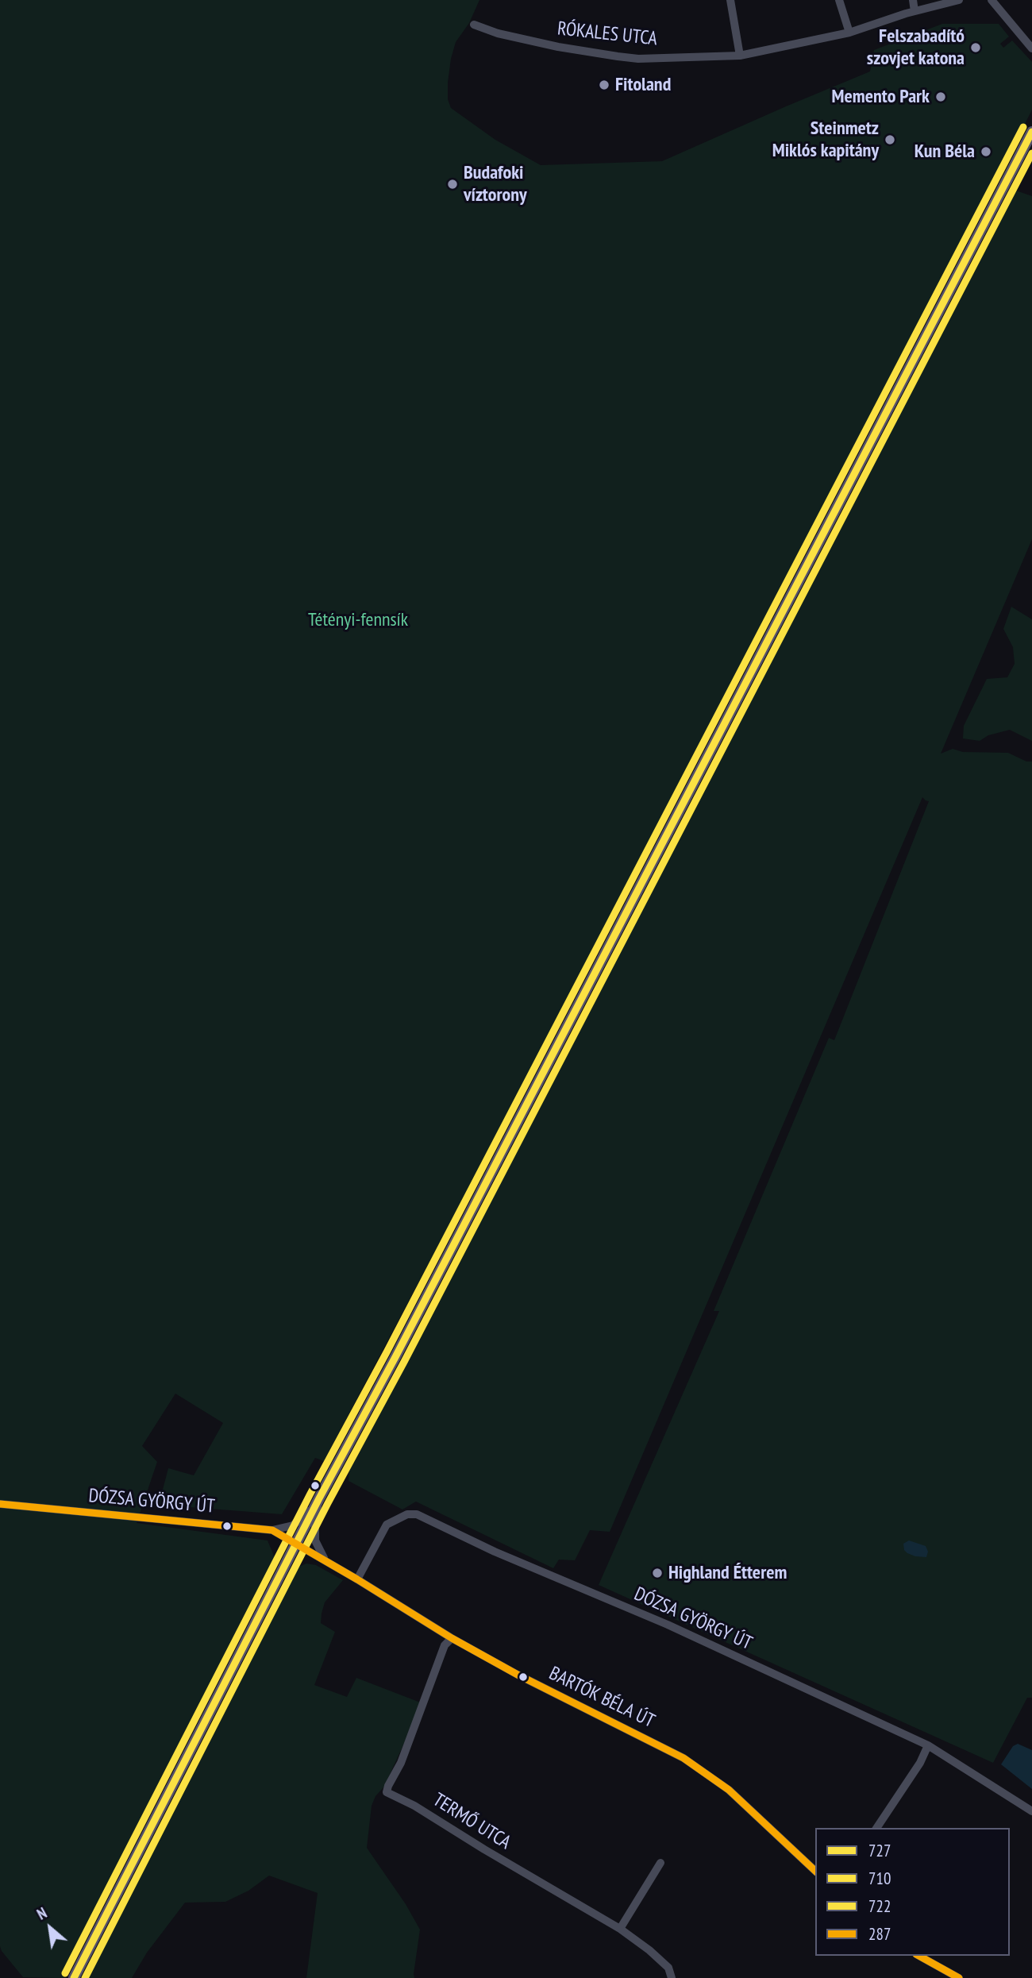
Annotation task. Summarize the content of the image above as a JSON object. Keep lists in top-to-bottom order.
{
  "streets": {
    "street": [
      "RÓKALES UTCA",
      "DÓZSA GYÖRGY ÚT",
      "BARTÓK BÉLA ÚT",
      "TERMŐ UTCA"
    ]
  },
  "crossings": [
    ["DÓZSA GYÖRGY ÚT", "BARTÓK BÉLA ÚT"],
    ["BARTÓK BÉLA ÚT", "TERMŐ UTCA"]
  ],
  "parks": ["Tétényi-fennsík"],
  "places": [
    "Felszabadító szovjet katona",
    "Fitoland",
    "Memento Park",
    "Steinmetz Miklós kapitány",
    "Kun Béla",
    "Budafoki víztorony",
    "Highland Étterem"
  ],
  "lines": [
    "transit line 722",
    "transit line 727",
    "transit line 710",
    "transit line 287"
  ],
  "legend": [
    "727",
    "710",
    "722",
    "287"
  ],
  "north": "top left"
}
